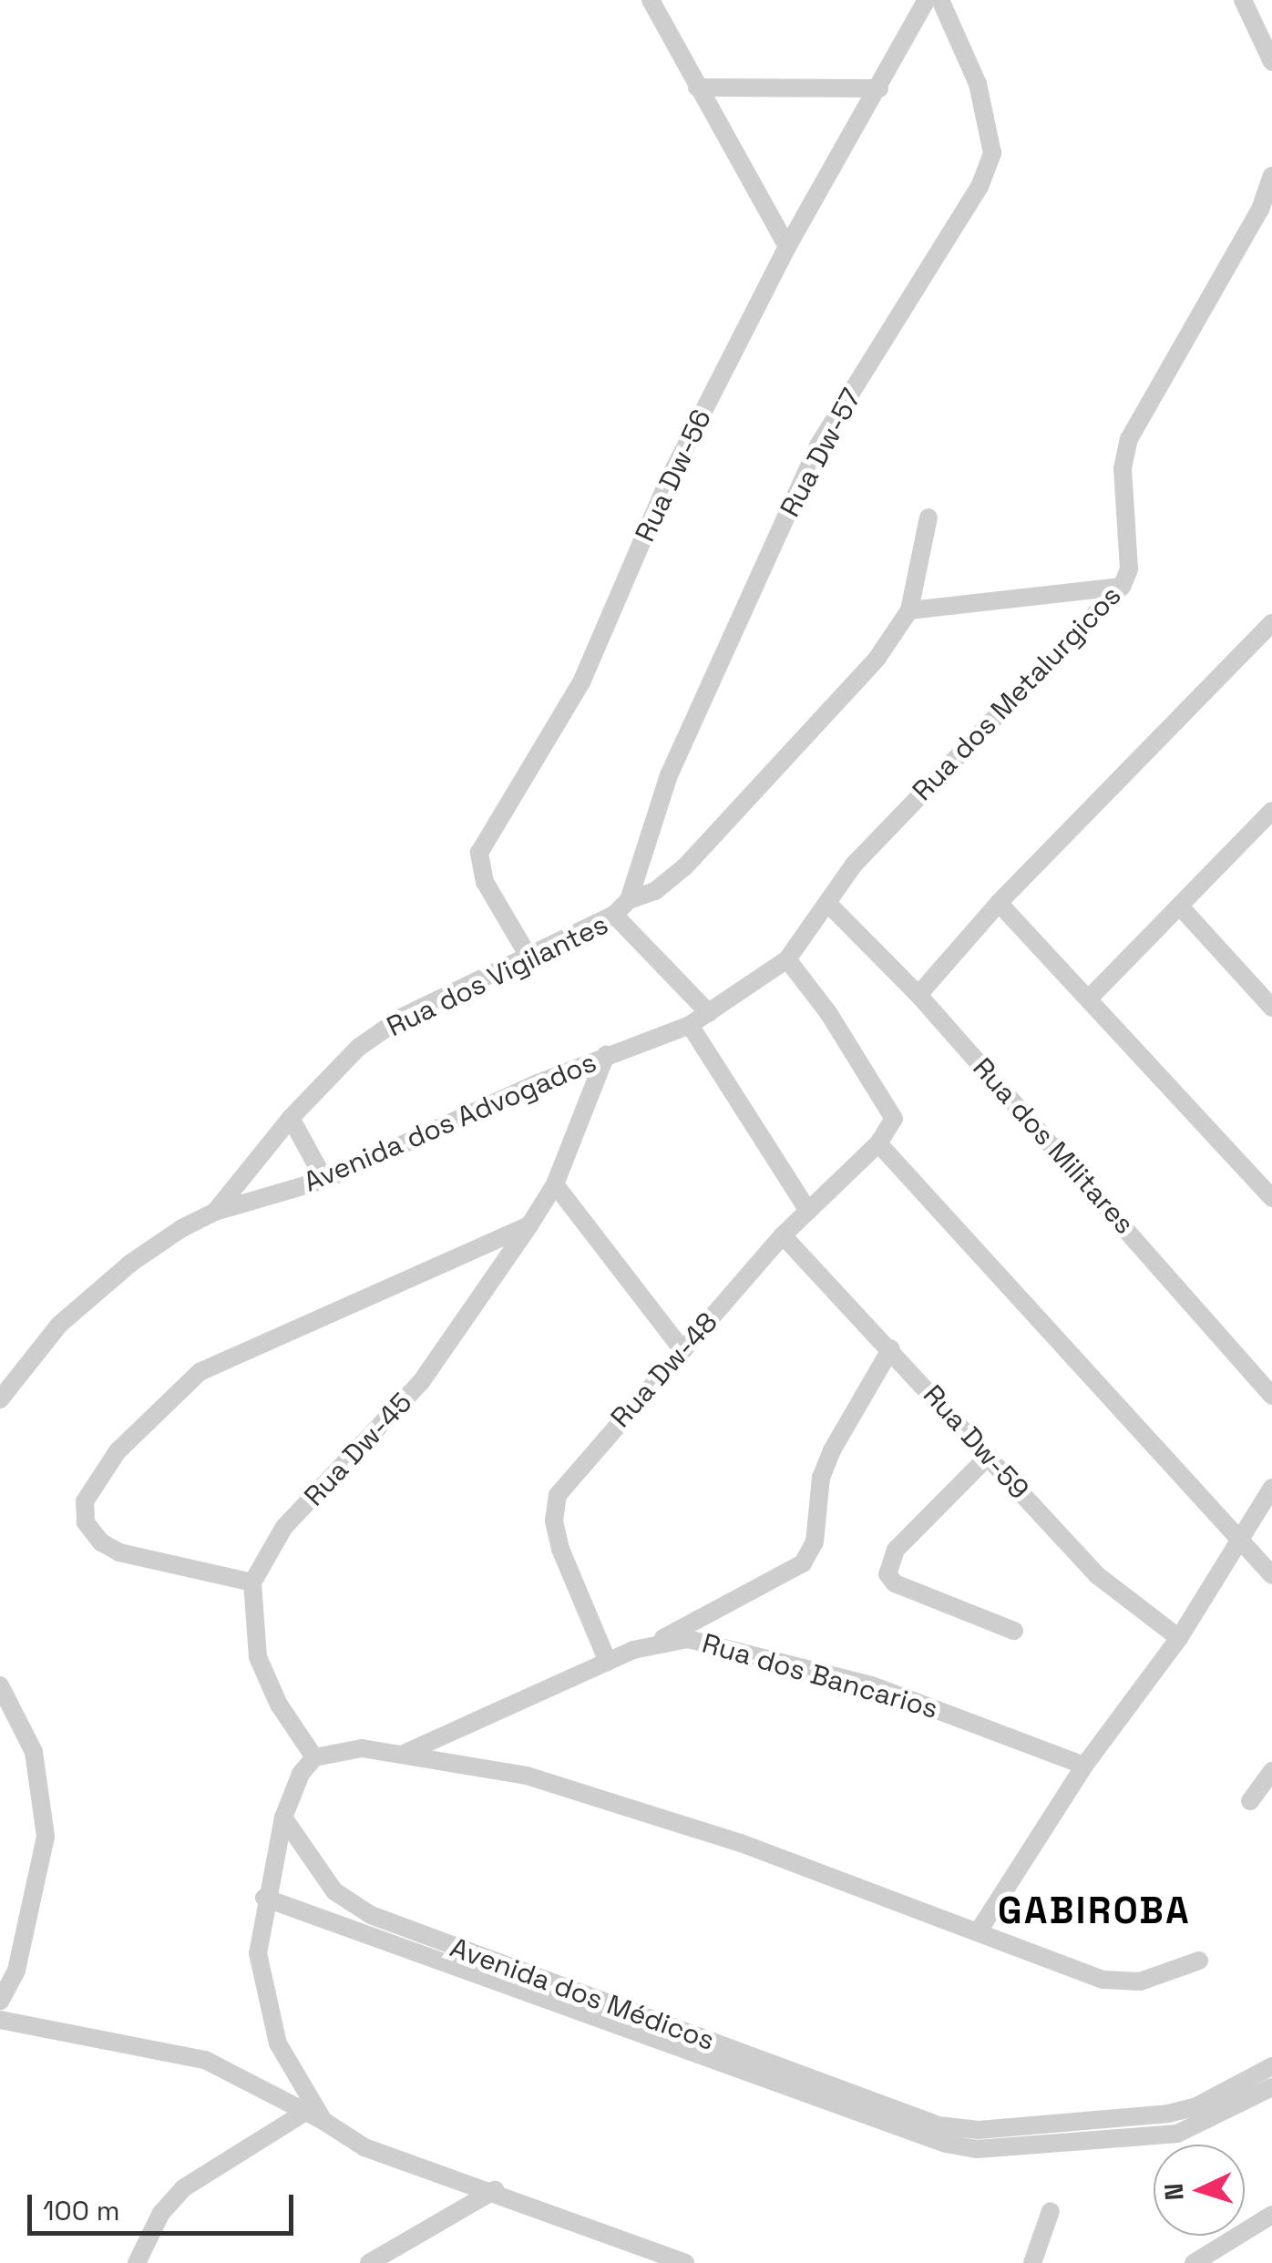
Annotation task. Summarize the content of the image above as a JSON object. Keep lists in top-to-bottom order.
{
  "streets": {
    "street": [
      "Rua Dw-57",
      "Rua Dw-56",
      "Rua dos Metalurgicos",
      "Rua dos Vigilantes",
      "Avenida dos Advogados",
      "Rua dos Militares",
      "Rua Dw-48",
      "Rua Dw-59",
      "Rua Dw-45",
      "Rua dos Bancarios",
      "Avenida dos Médicos"
    ]
  },
  "crossings": [
    ["Rua Dw-57", "Rua dos Vigilantes"],
    ["Rua Dw-56", "Rua dos Vigilantes"],
    ["Rua dos Metalurgicos", "Avenida dos Advogados"],
    ["Rua dos Metalurgicos", "Rua dos Militares"],
    ["Rua dos Metalurgicos", "Rua Dw-48"],
    ["Rua dos Vigilantes", "Avenida dos Advogados"],
    ["Avenida dos Advogados", "Rua Dw-48"],
    ["Avenida dos Advogados", "Rua Dw-45"],
    ["Rua Dw-48", "Rua Dw-59"],
    ["Rua Dw-48", "Rua dos Bancarios"]
  ],
  "districts": ["GABIROBA"],
  "scale_bar": "100 m",
  "north": "left"
}
